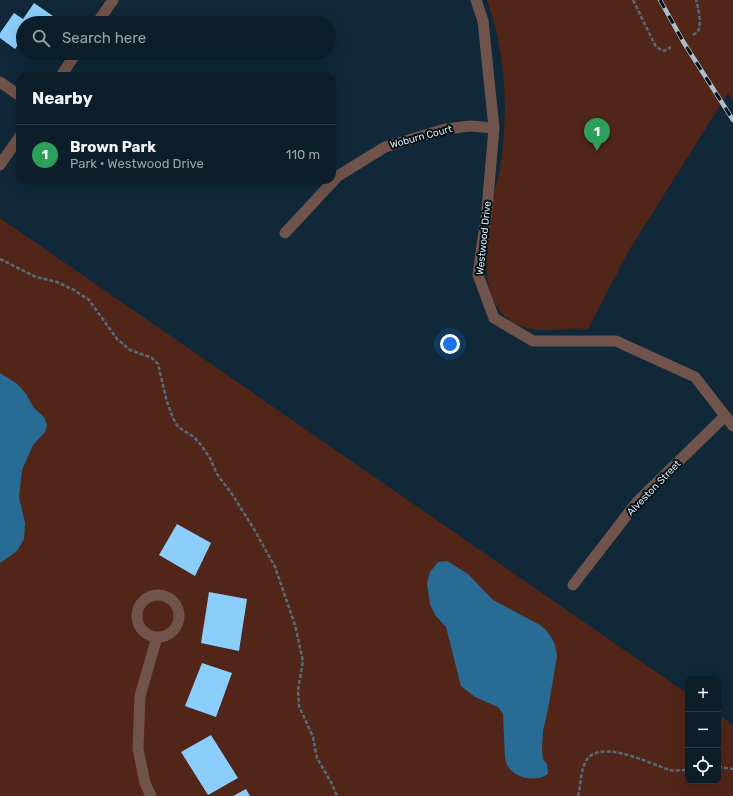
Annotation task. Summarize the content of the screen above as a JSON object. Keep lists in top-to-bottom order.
{
  "streets": {
    "street": ["Woburn Court", "Westwood Drive", "Alveston Street"]
  },
  "crossings": [
    ["Woburn Court", "Westwood Drive"],
    ["Westwood Drive", "Alveston Street"]
  ],
  "page": {
    "search": "Search here",
    "heading": "Nearby",
    "pins": "1",
    "list": [
      {
        "mark": "1",
        "name": "Brown Park",
        "note": "Park · Westwood Drive",
        "value": "110 m"
      }
    ],
    "map_buttons": ["+", "−"]
  }
}
